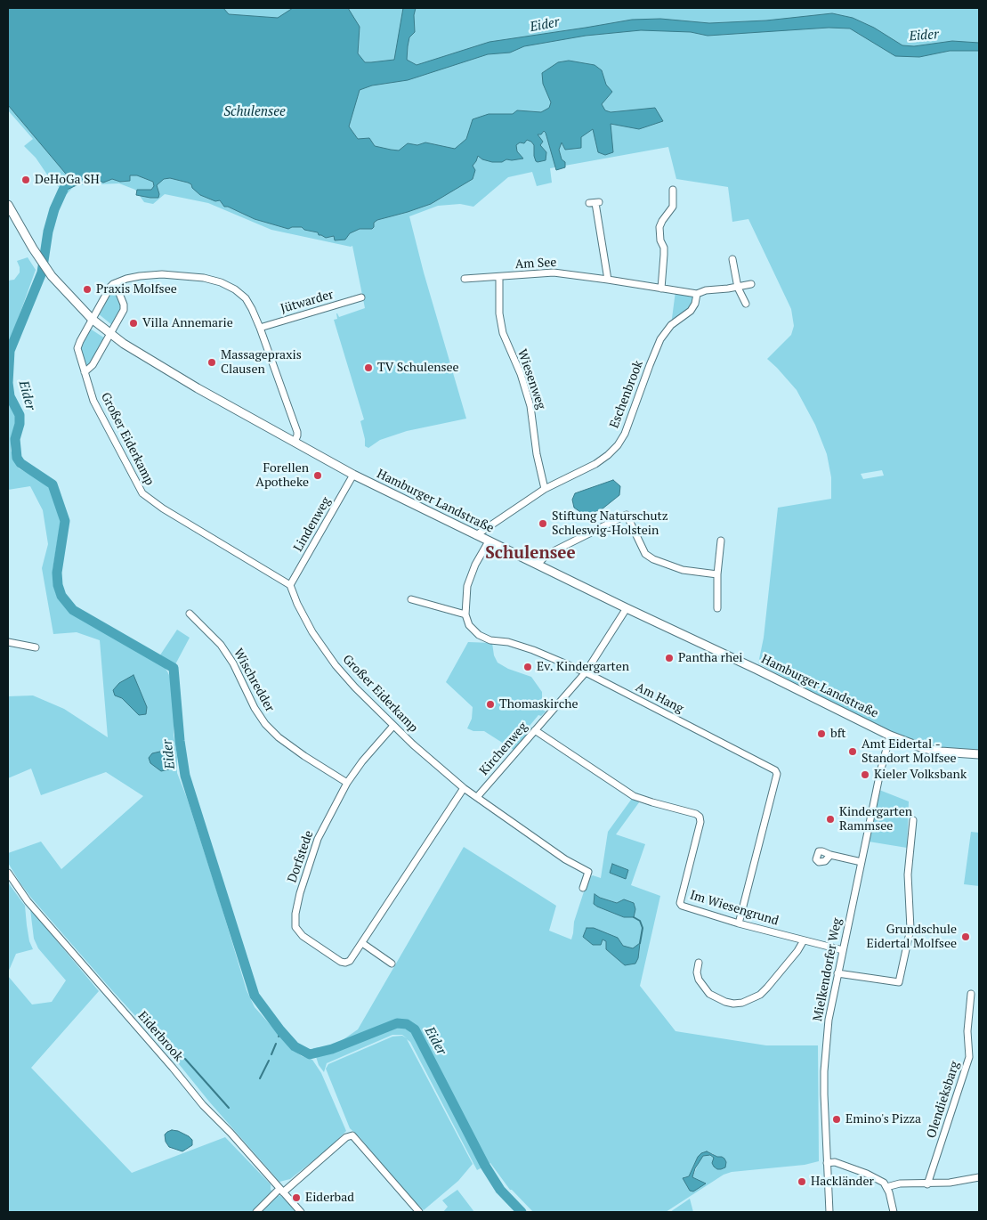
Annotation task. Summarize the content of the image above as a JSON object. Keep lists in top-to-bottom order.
{
  "streets": {
    "main road": ["Hamburger Landstraße"],
    "street": [
      "Am See",
      "Jütwarder",
      "Wiesenweg",
      "Eschenbrook",
      "Großer Eiderkamp",
      "Lindenweg",
      "Wischredder",
      "Am Hang",
      "Kirchenweg",
      "Dorfstede",
      "Im Wiesengrund",
      "Mielkendorfer Weg",
      "Eiderbrook",
      "Olendieksbarg"
    ]
  },
  "crossings": [
    ["Am See", "Wiesenweg"],
    ["Am See", "Eschenbrook"],
    ["Wiesenweg", "Eschenbrook"],
    ["Eschenbrook", "Hamburger Landstraße"],
    ["Großer Eiderkamp", "Hamburger Landstraße"],
    ["Großer Eiderkamp", "Lindenweg"],
    ["Großer Eiderkamp", "Kirchenweg"],
    ["Großer Eiderkamp", "Dorfstede"],
    ["Hamburger Landstraße", "Lindenweg"],
    ["Hamburger Landstraße", "Kirchenweg"],
    ["Hamburger Landstraße", "Mielkendorfer Weg"],
    ["Wischredder", "Dorfstede"],
    ["Am Hang", "Kirchenweg"],
    ["Am Hang", "Im Wiesengrund"],
    ["Kirchenweg", "Im Wiesengrund"],
    ["Im Wiesengrund", "Mielkendorfer Weg"]
  ],
  "districts": ["Schulensee"],
  "water": ["Eider", "Schulensee"],
  "places": [
    "DeHoGa SH",
    "Praxis Molfsee",
    "Villa Annemarie",
    "Massagepraxis Clausen",
    "TV Schulensee",
    "Forellen Apotheke",
    "Stiftung Naturschutz Schleswig-Holstein",
    "Pantha rhei",
    "Ev. Kindergarten",
    "Thomaskirche",
    "bft",
    "Amt Eidertal - Standort Molfsee",
    "Kieler Volksbank",
    "Kindergarten Rammsee",
    "Grundschule Eidertal Molfsee",
    "Emino's Pizza",
    "Hackländer",
    "Eiderbad"
  ]
}
